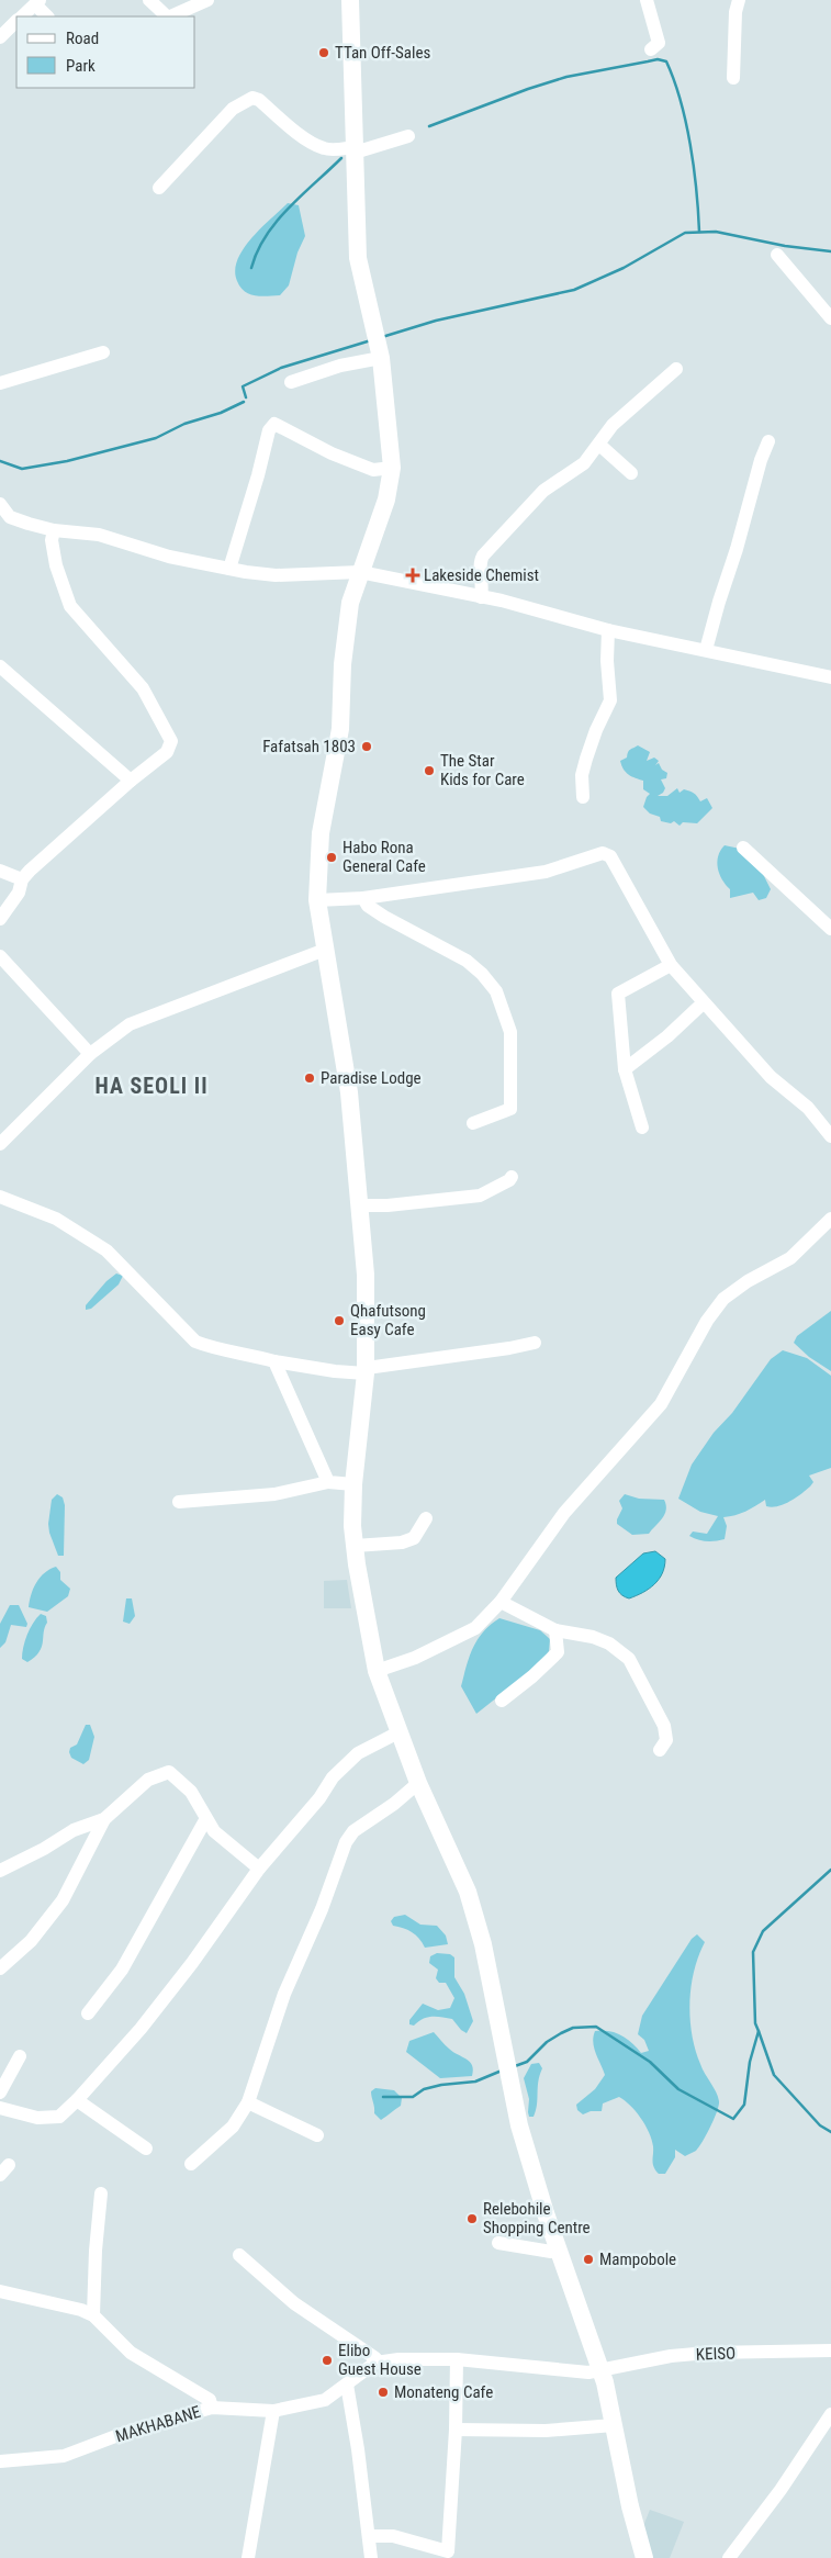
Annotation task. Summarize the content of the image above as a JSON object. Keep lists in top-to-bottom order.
{
  "streets": {
    "street": ["KEISO", "MAKHABANE"]
  },
  "districts": ["HA SEOLI II"],
  "places": {
    "other": [
      "TTan Off-Sales",
      "Fafatsah 1803",
      "The Star Kids for Care",
      "Habo Rona General Cafe",
      "Paradise Lodge",
      "Qhafutsong Easy Cafe",
      "Relebohile Shopping Centre",
      "Mampobole",
      "Elibo Guest House",
      "Monateng Cafe"
    ],
    "health": ["Lakeside Chemist"]
  },
  "legend": ["Road", "Park"]
}
